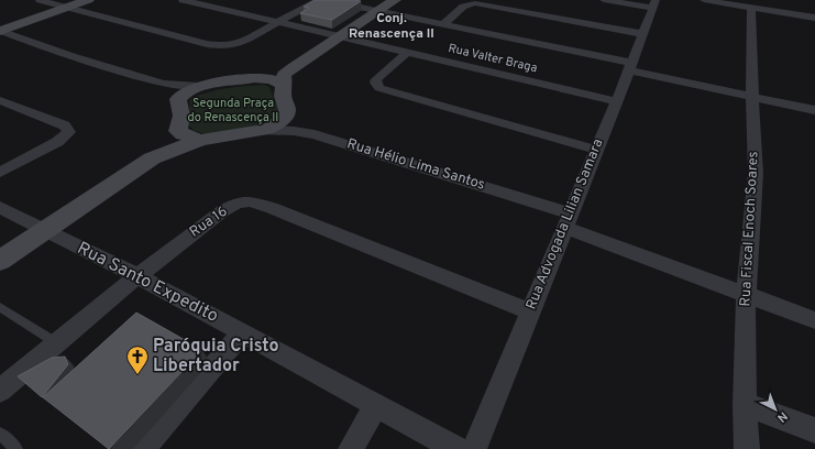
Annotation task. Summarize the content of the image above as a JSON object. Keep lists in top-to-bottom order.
{
  "streets": {
    "street": [
      "Rua Valter Braga",
      "Rua Hélio Lima Santos",
      "Rua 16",
      "Rua Advogada Lilian Samara",
      "Rua Fiscal Enoch Soares",
      "Rua Santo Expedito"
    ]
  },
  "crossings": [
    ["Rua Valter Braga", "Rua Advogada Lilian Samara"],
    ["Rua Hélio Lima Santos", "Rua Advogada Lilian Samara"],
    ["Rua Hélio Lima Santos", "Rua Fiscal Enoch Soares"],
    ["Rua 16", "Rua Advogada Lilian Samara"],
    ["Rua 16", "Rua Santo Expedito"]
  ],
  "districts": ["Conj. Renascença II"],
  "parks": ["Segunda Praça do Renascença II"],
  "places": {
    "church": ["Paróquia Cristo Libertador"]
  },
  "north": "bottom right"
}
